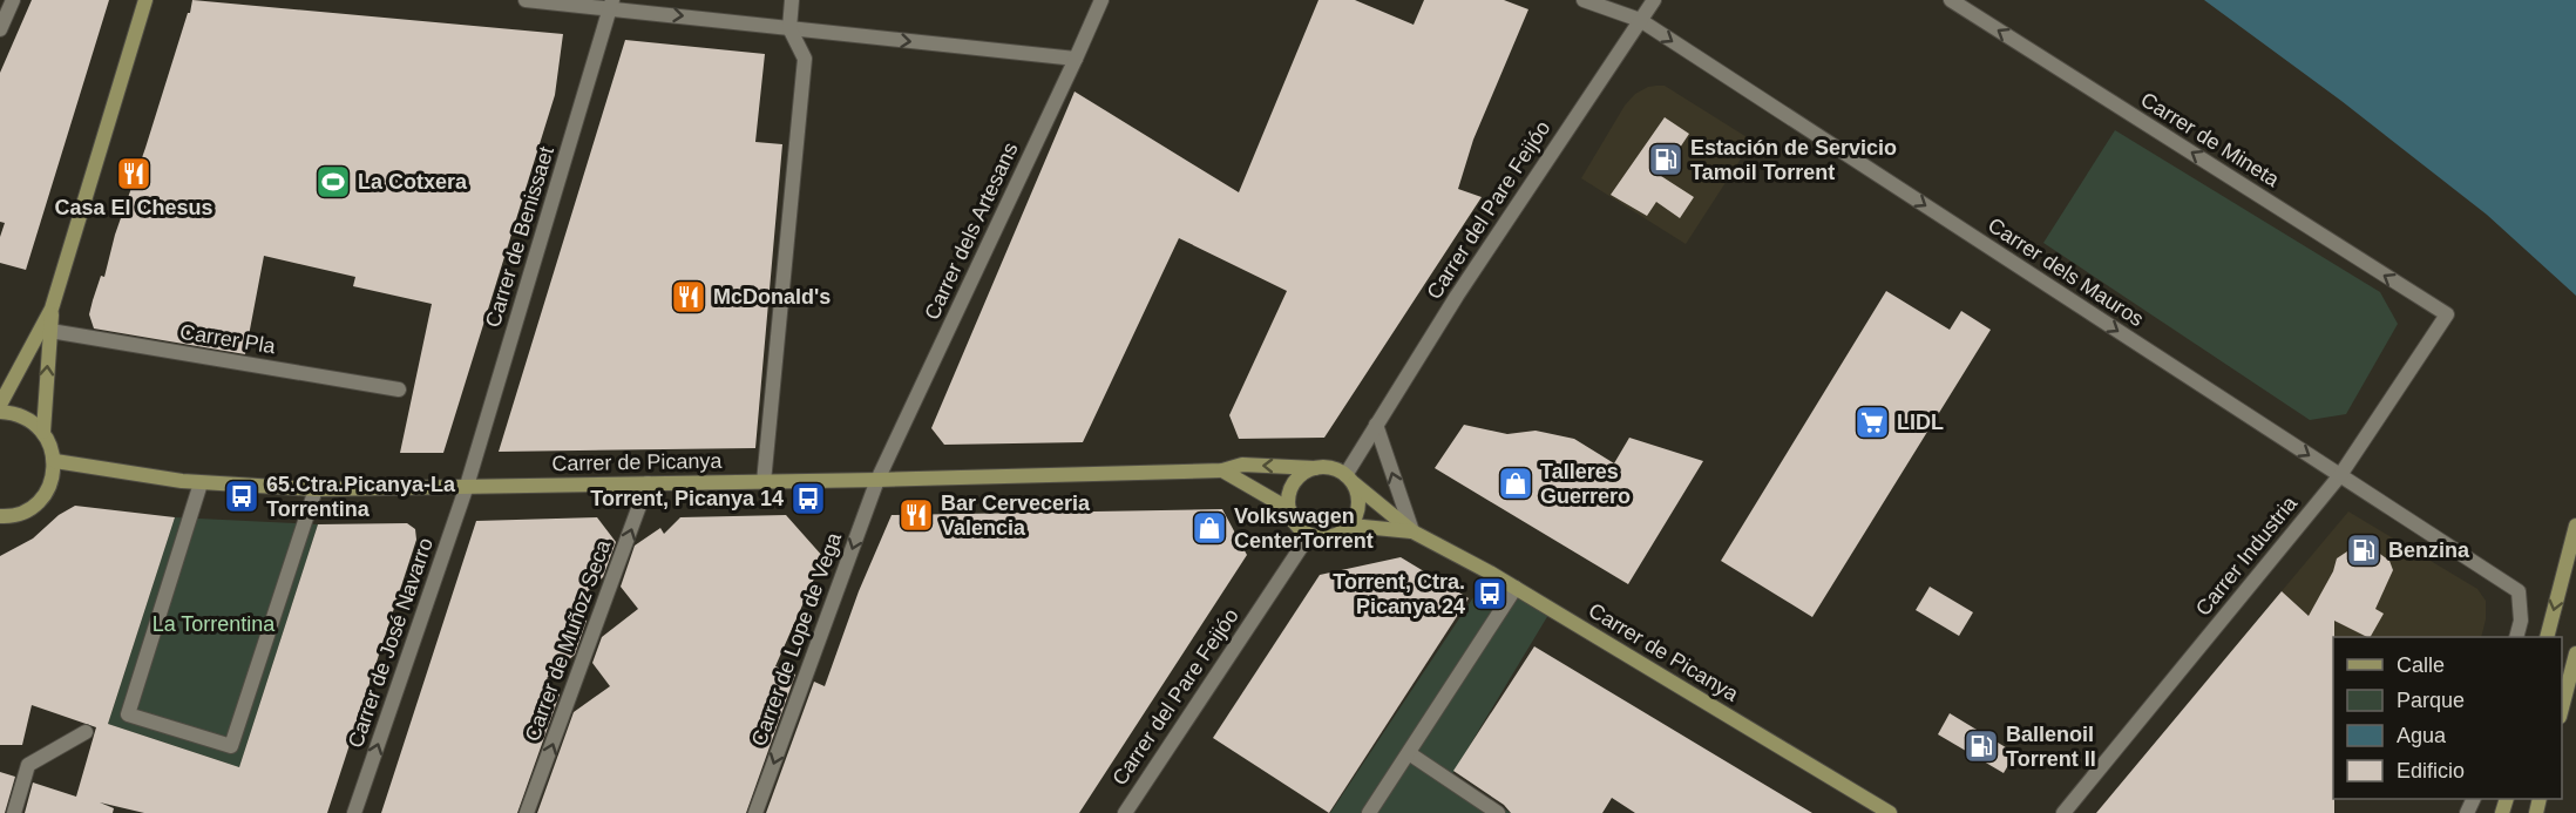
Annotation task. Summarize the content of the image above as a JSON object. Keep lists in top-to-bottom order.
{
  "streets": {
    "street": [
      "Carrer de Mineta",
      "Carrer del Pare Feijóo",
      "Carrer dels Artesans",
      "Carrer de Benissaet",
      "Carrer dels Mauros",
      "Carrer Pla",
      "Carrer de Picanya",
      "Carrer Industria",
      "Carrer de Lope de Vega",
      "Carrer de Muñoz Seca",
      "Carrer de José Navarro"
    ]
  },
  "crossings": [
    ["Carrer de Mineta", "Carrer Industria"],
    ["Carrer del Pare Feijóo", "Carrer dels Mauros"],
    ["Carrer del Pare Feijóo", "Carrer de Picanya"],
    ["Carrer dels Artesans", "Carrer de Picanya"],
    ["Carrer dels Artesans", "Carrer de Lope de Vega"],
    ["Carrer de Benissaet", "Carrer de Picanya"],
    ["Carrer de Benissaet", "Carrer de José Navarro"],
    ["Carrer dels Mauros", "Carrer Industria"],
    ["Carrer de Picanya", "Carrer de Lope de Vega"],
    ["Carrer de Picanya", "Carrer de Muñoz Seca"],
    ["Carrer de Picanya", "Carrer de José Navarro"]
  ],
  "one_way": [
    "Carrer de Mineta",
    "Carrer dels Mauros",
    "Carrer de Lope de Vega",
    "Carrer de Muñoz Seca",
    "Carrer de José Navarro"
  ],
  "parks": ["La Torrentina"],
  "places": {
    "fuel station": ["Estación de Servicio Tamoil Torrent", "Benzina", "Ballenoil Torrent II"],
    "restaurant": ["Casa El Chesus", "McDonald's", "Bar Cerveceria Valencia"],
    "sports": ["La Cotxera"],
    "supermarket": ["LIDL"],
    "shop": ["Talleres Guerrero", "Volkswagen CenterTorrent"],
    "bus stop": ["65.Ctra.Picanya-La Torrentina", "Torrent, Picanya 14", "Torrent, Ctra. Picanya 24"]
  },
  "legend": [
    "Calle",
    "Parque",
    "Agua",
    "Edificio"
  ]
}
